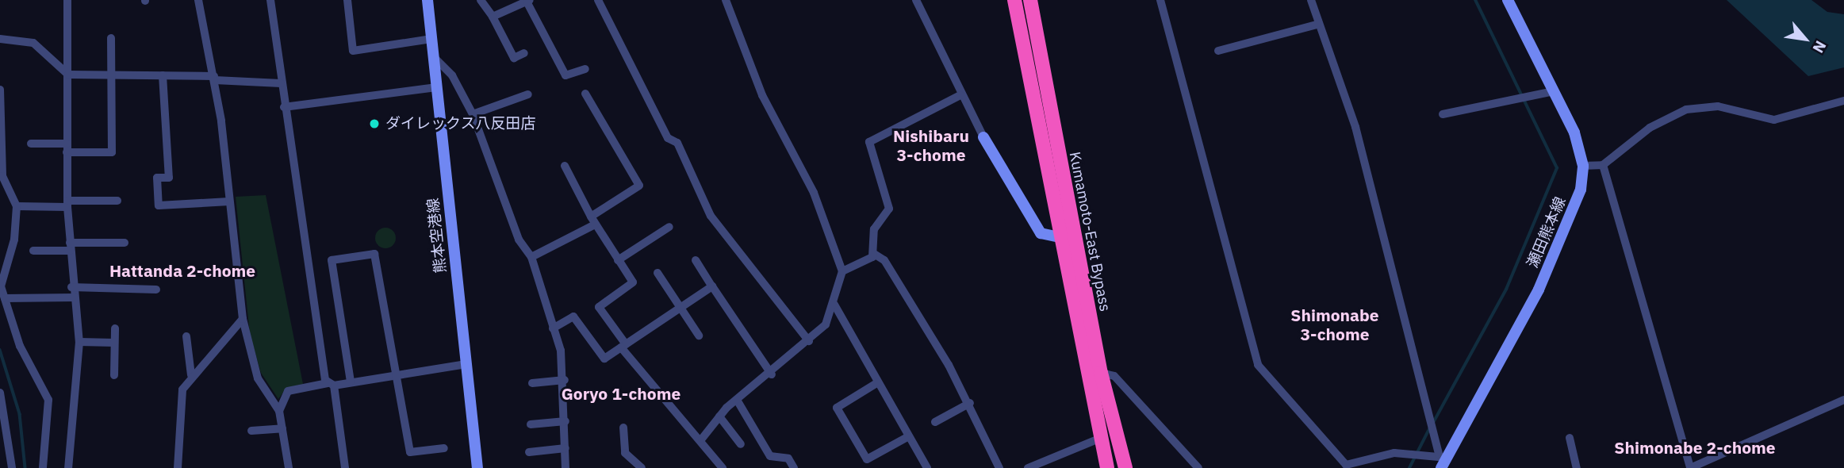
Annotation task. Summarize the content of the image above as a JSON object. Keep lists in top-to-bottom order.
{
  "streets": {
    "highway": ["Kumamoto-East Bypass"],
    "main road": ["瀬田熊本線", "熊本空港線"]
  },
  "districts": [
    "Nishibaru 3-chome",
    "Hattanda 2-chome",
    "Shimonabe 3-chome",
    "Goryo 1-chome",
    "Shimonabe 2-chome"
  ],
  "places": ["ダイレックス八反田店"],
  "north": "bottom right"
}
